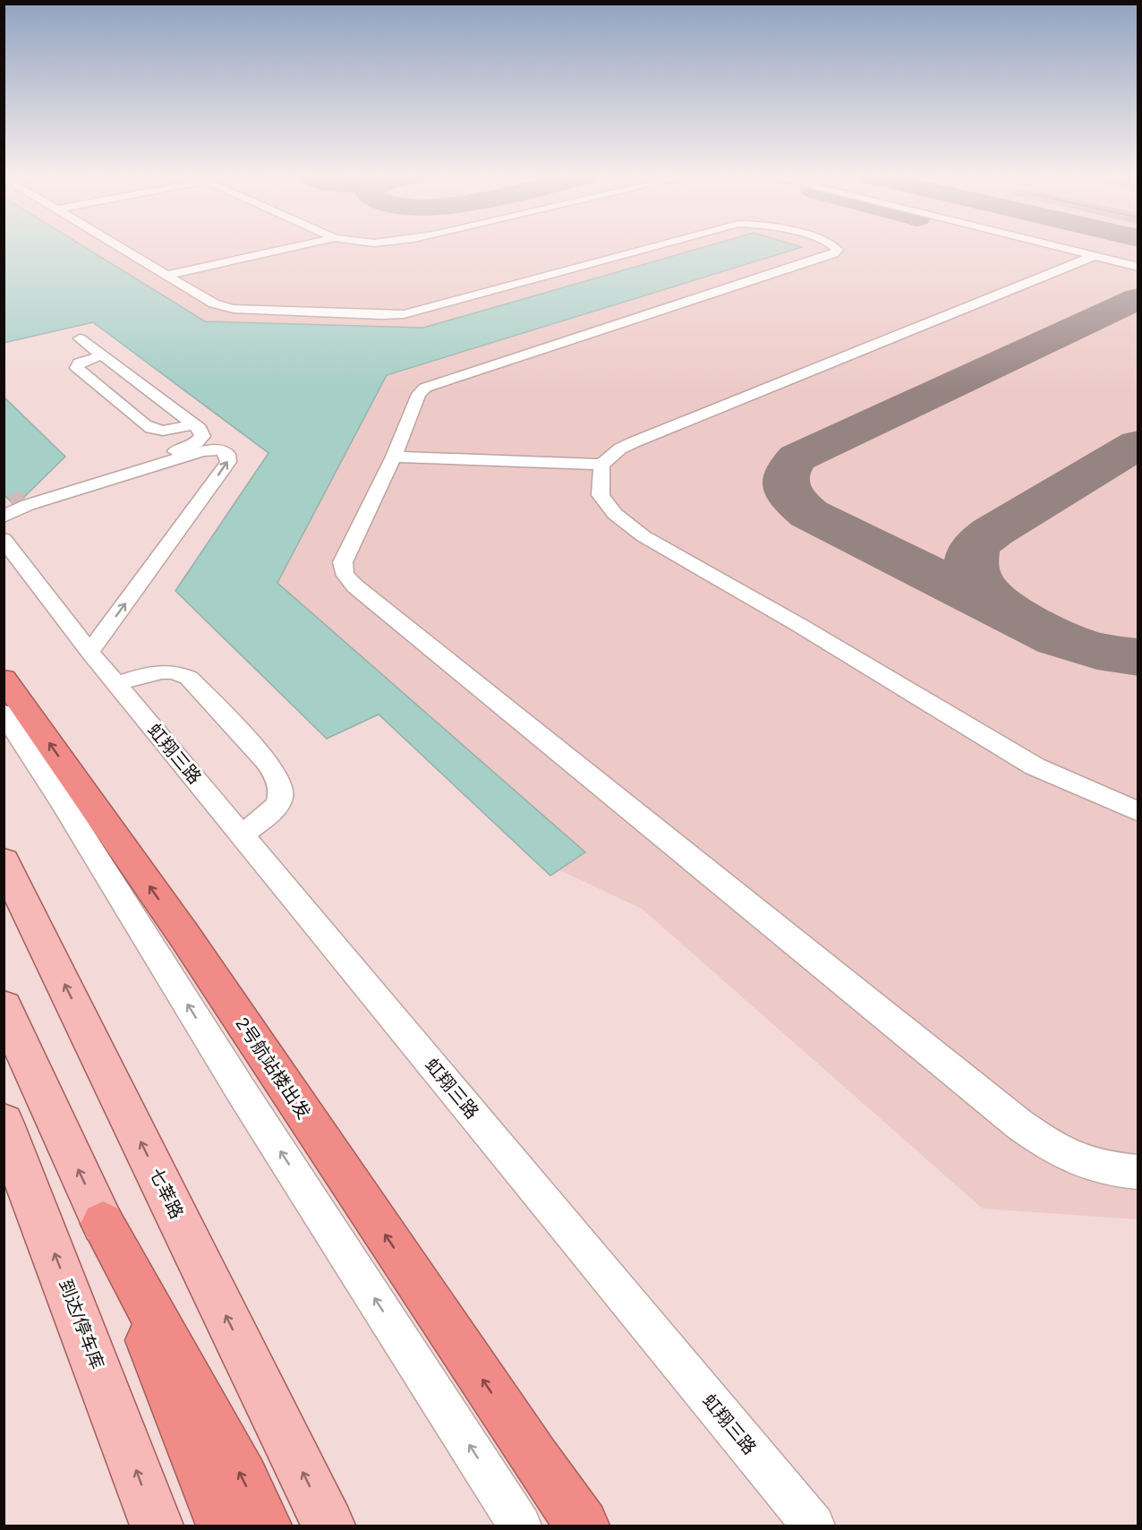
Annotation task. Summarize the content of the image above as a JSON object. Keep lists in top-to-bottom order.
{
  "streets": {
    "highway": ["2号航站楼出发"],
    "main road": ["七莘路", "到达/停车库"],
    "street": ["虹翔三路"]
  },
  "one_way": ["到达/停车库"]
}
